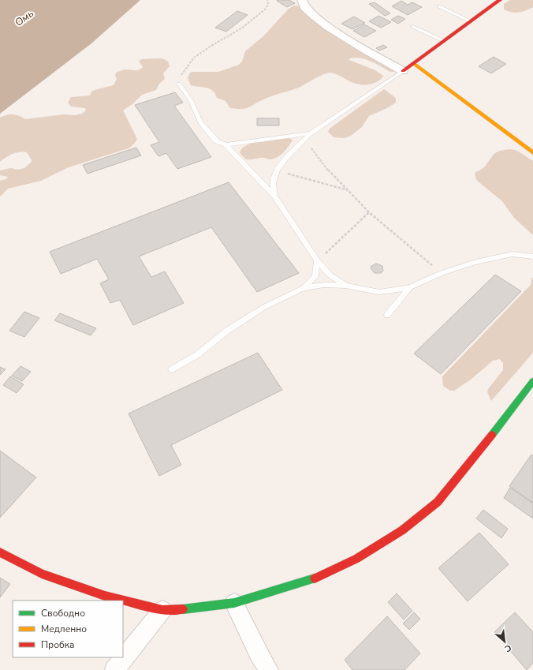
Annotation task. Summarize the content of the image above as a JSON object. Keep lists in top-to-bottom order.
{
  "water": ["Омь"],
  "legend": ["Свободно", "Медленно", "Пробка"],
  "north": "bottom right"
}
